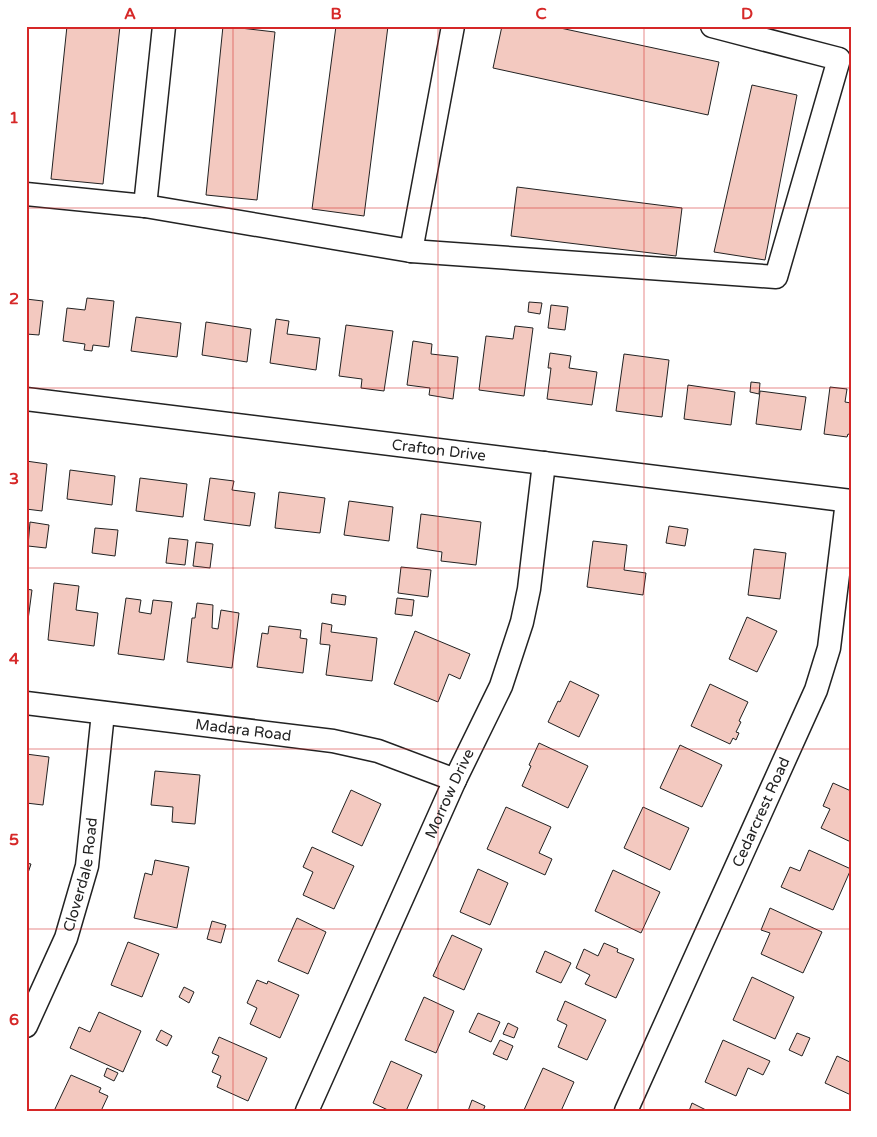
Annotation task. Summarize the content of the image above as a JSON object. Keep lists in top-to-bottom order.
{
  "streets": {
    "street": [
      "Crafton Drive",
      "Madara Road",
      "Morrow Drive",
      "Cedarcrest Road",
      "Cloverdale Road"
    ]
  },
  "crossings": [
    ["Crafton Drive", "Morrow Drive"],
    ["Crafton Drive", "Cedarcrest Road"],
    ["Madara Road", "Morrow Drive"],
    ["Madara Road", "Cloverdale Road"]
  ],
  "grid": {
    "columns": [
      "A",
      "B",
      "C",
      "D"
    ],
    "rows": [
      "1",
      "2",
      "3",
      "4",
      "5",
      "6"
    ]
  }
}
